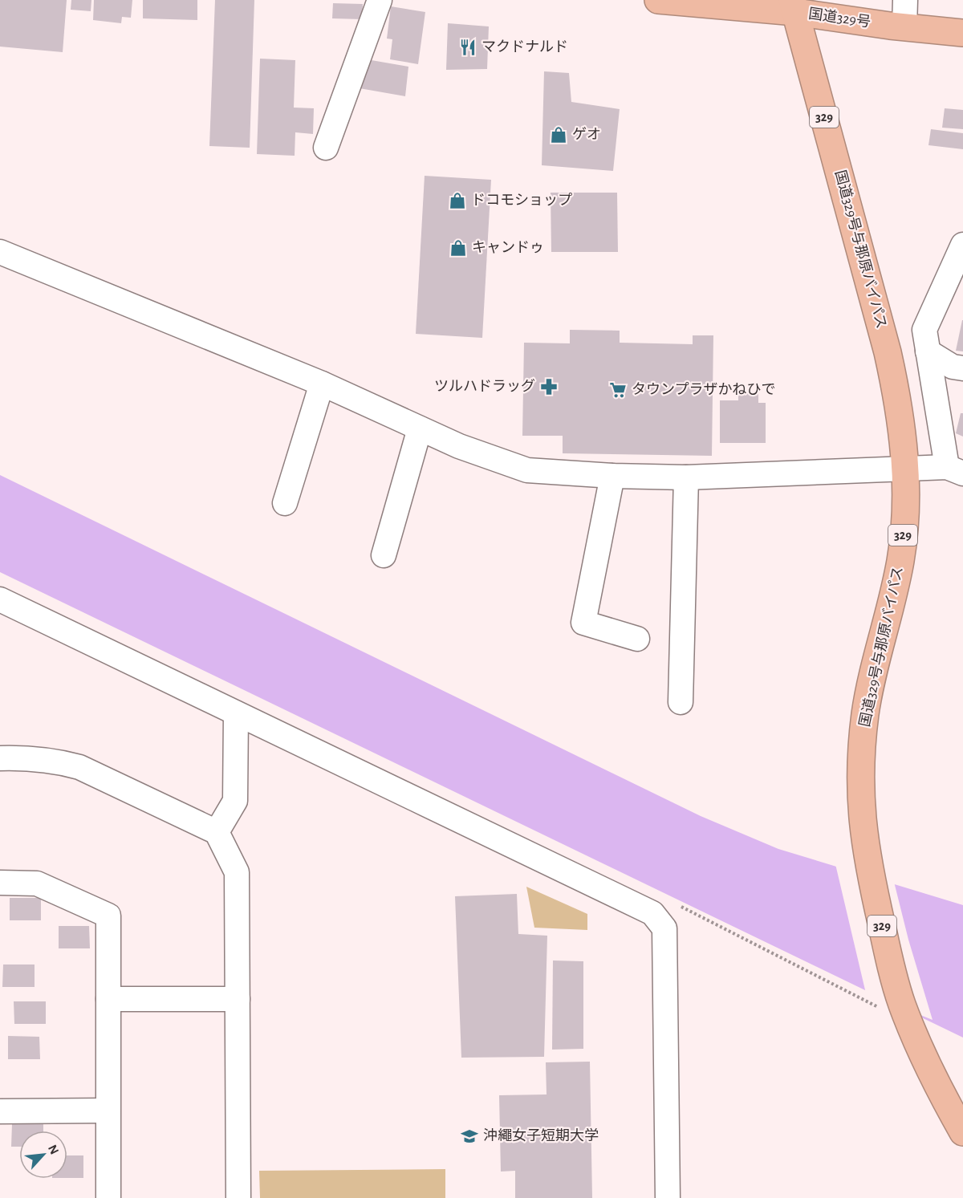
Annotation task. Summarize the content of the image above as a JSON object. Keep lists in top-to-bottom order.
{
  "streets": {
    "highway": ["国道329号", "329", "国道329号与那原バイパス"]
  },
  "crossings": [
    ["国道329号", "国道329号与那原バイパス"]
  ],
  "places": {
    "restaurant": ["マクドナルド"],
    "shop": ["ゲオ", "ドコモショップ", "キャンドゥ"],
    "pharmacy": ["ツルハドラッグ"],
    "supermarket": ["タウンプラザかねひで"],
    "school or university": ["沖繩女子短期大学"]
  },
  "north": "top right"
}
